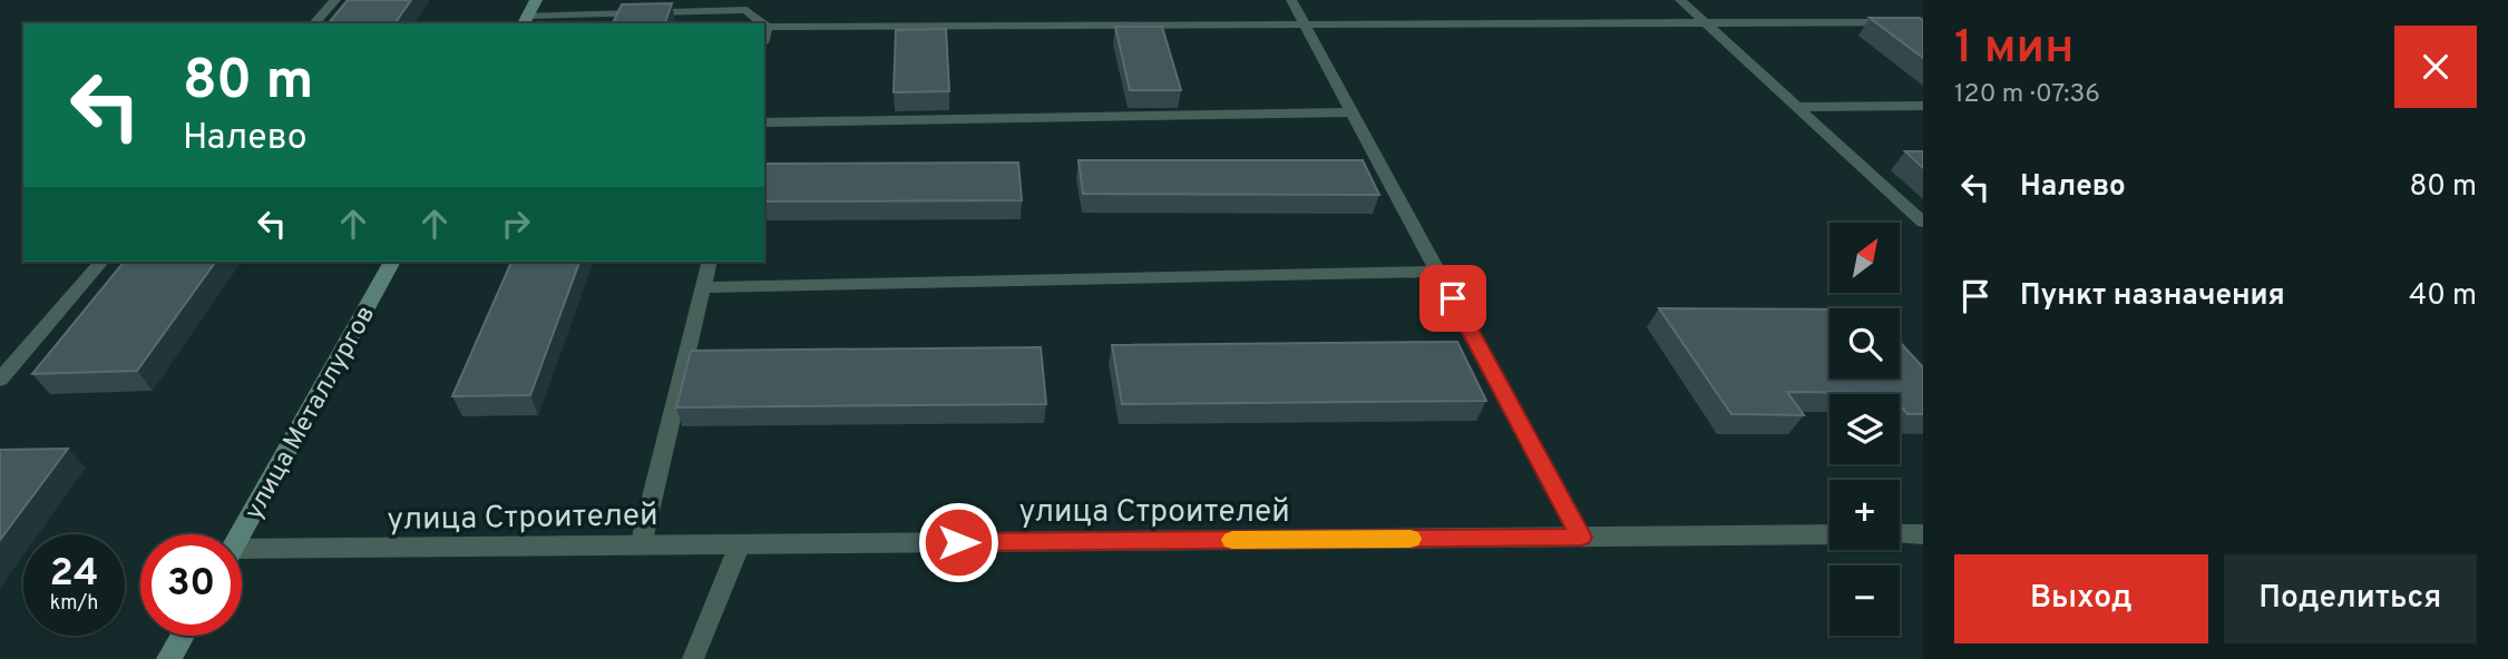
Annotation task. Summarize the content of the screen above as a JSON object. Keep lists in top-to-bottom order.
{
  "streets": {
    "main road": ["улица Металлургов"],
    "street": ["улица Строителей"]
  },
  "north": "top right",
  "page": {
    "heading": ["1 мин", "120 m · 07:36"],
    "turn": ["80 m", "Налево"],
    "list": [
      {
        "name": "Налево",
        "value": "80 m"
      },
      {
        "name": "Пункт назначения",
        "value": "40 m"
      }
    ],
    "map_buttons": ["+", "−"],
    "speed": "24 km/h",
    "limit": "30",
    "buttons": ["Выход", "Поделиться"]
  }
}
